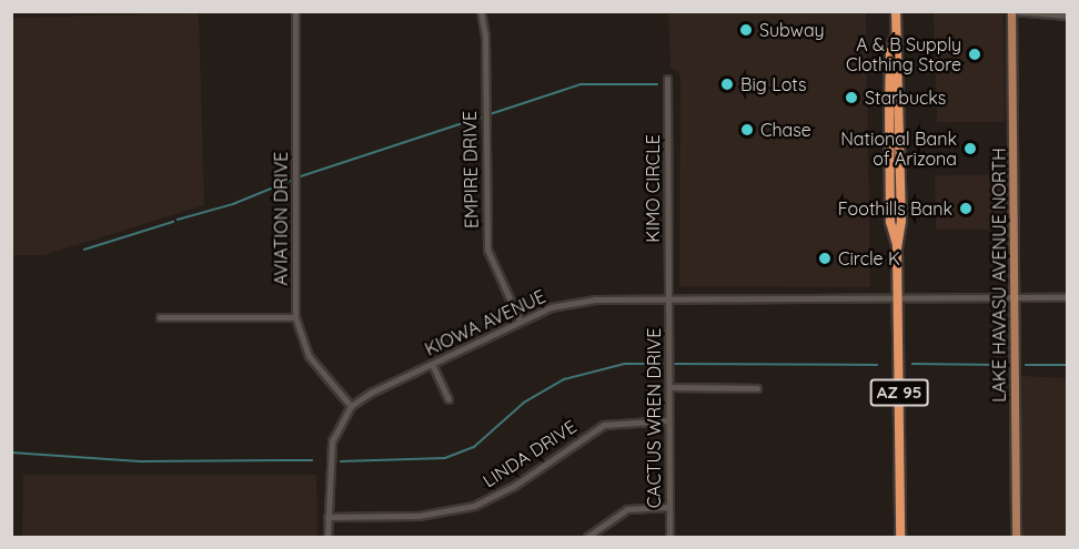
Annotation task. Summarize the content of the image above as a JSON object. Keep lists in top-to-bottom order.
{
  "streets": {
    "highway": ["AZ 95"],
    "main road": ["LAKE HAVASU AVENUE NORTH"],
    "street": [
      "EMPIRE DRIVE",
      "KIMO CIRCLE",
      "AVIATION DRIVE",
      "KIOWA AVENUE",
      "CACTUS WREN DRIVE",
      "LINDA DRIVE"
    ]
  },
  "crossings": [
    ["EMPIRE DRIVE", "KIOWA AVENUE"],
    ["KIMO CIRCLE", "KIOWA AVENUE"],
    ["KIMO CIRCLE", "CACTUS WREN DRIVE"],
    ["AVIATION DRIVE", "KIOWA AVENUE"],
    ["LAKE HAVASU AVENUE NORTH", "KIOWA AVENUE"],
    ["KIOWA AVENUE", "AZ 95"],
    ["KIOWA AVENUE", "CACTUS WREN DRIVE"],
    ["CACTUS WREN DRIVE", "LINDA DRIVE"]
  ],
  "places": [
    "Subway",
    "A & B Supply Clothing Store",
    "Big Lots",
    "Starbucks",
    "Chase",
    "National Bank of Arizona",
    "Foothills Bank",
    "Circle K"
  ]
}
